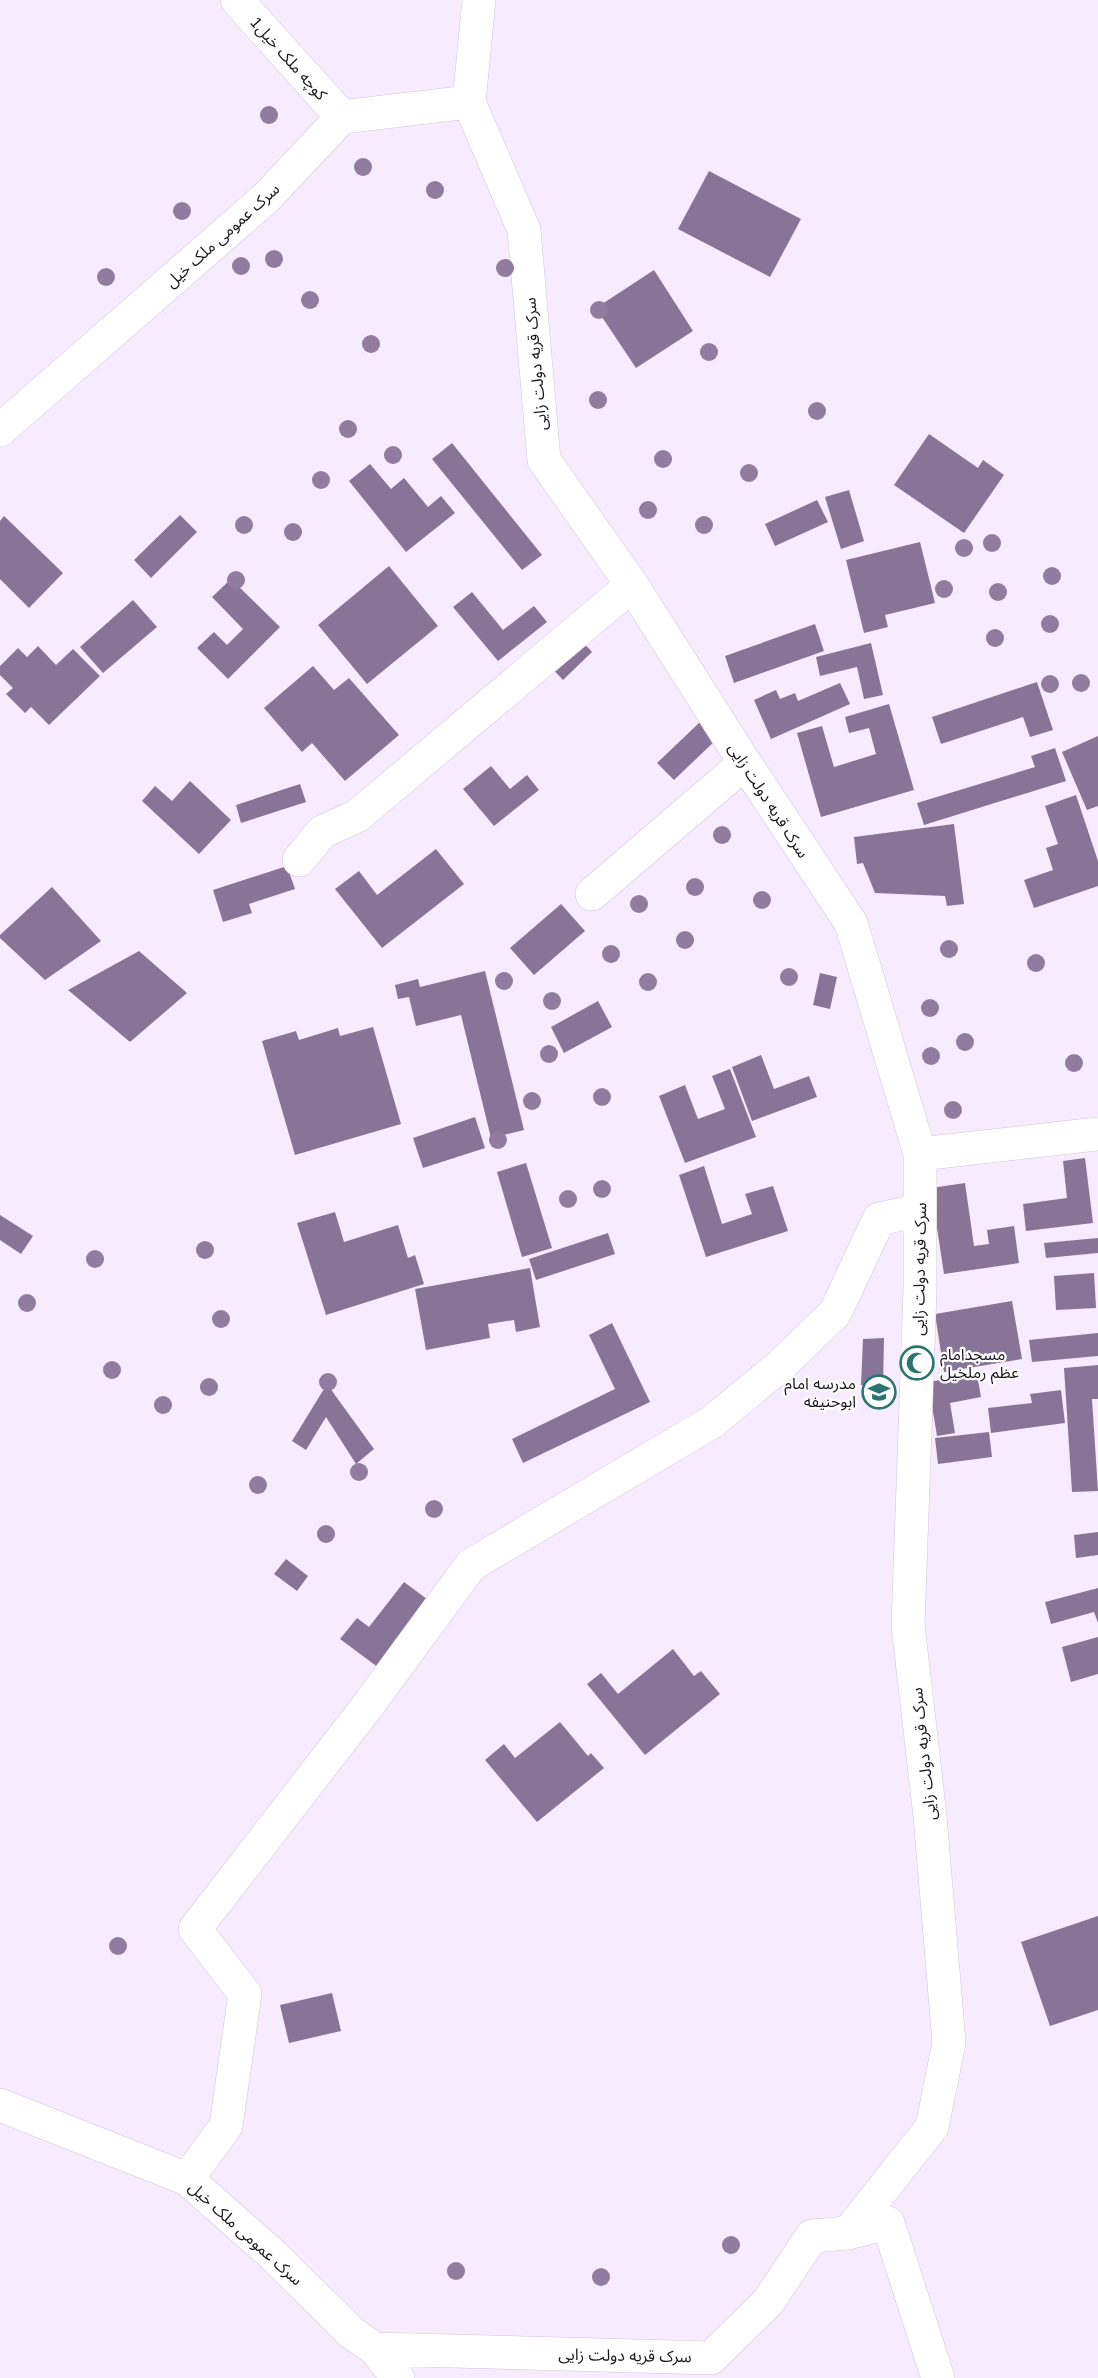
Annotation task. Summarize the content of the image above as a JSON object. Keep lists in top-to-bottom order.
{
  "streets": {
    "street": ["کوچه ملک خیل1", "سرک عمومی ملک خیل", "سرک قریه دولت زایی"]
  },
  "crossings": [
    ["کوچه ملک خیل1", "سرک عمومی ملک خیل"],
    ["سرک عمومی ملک خیل", "سرک قریه دولت زایی"]
  ],
  "places": {
    "mosque": ["مسجدامام عظم رملخیل"],
    "school or university": ["مدرسه امام ابوحنیفه"]
  }
}
